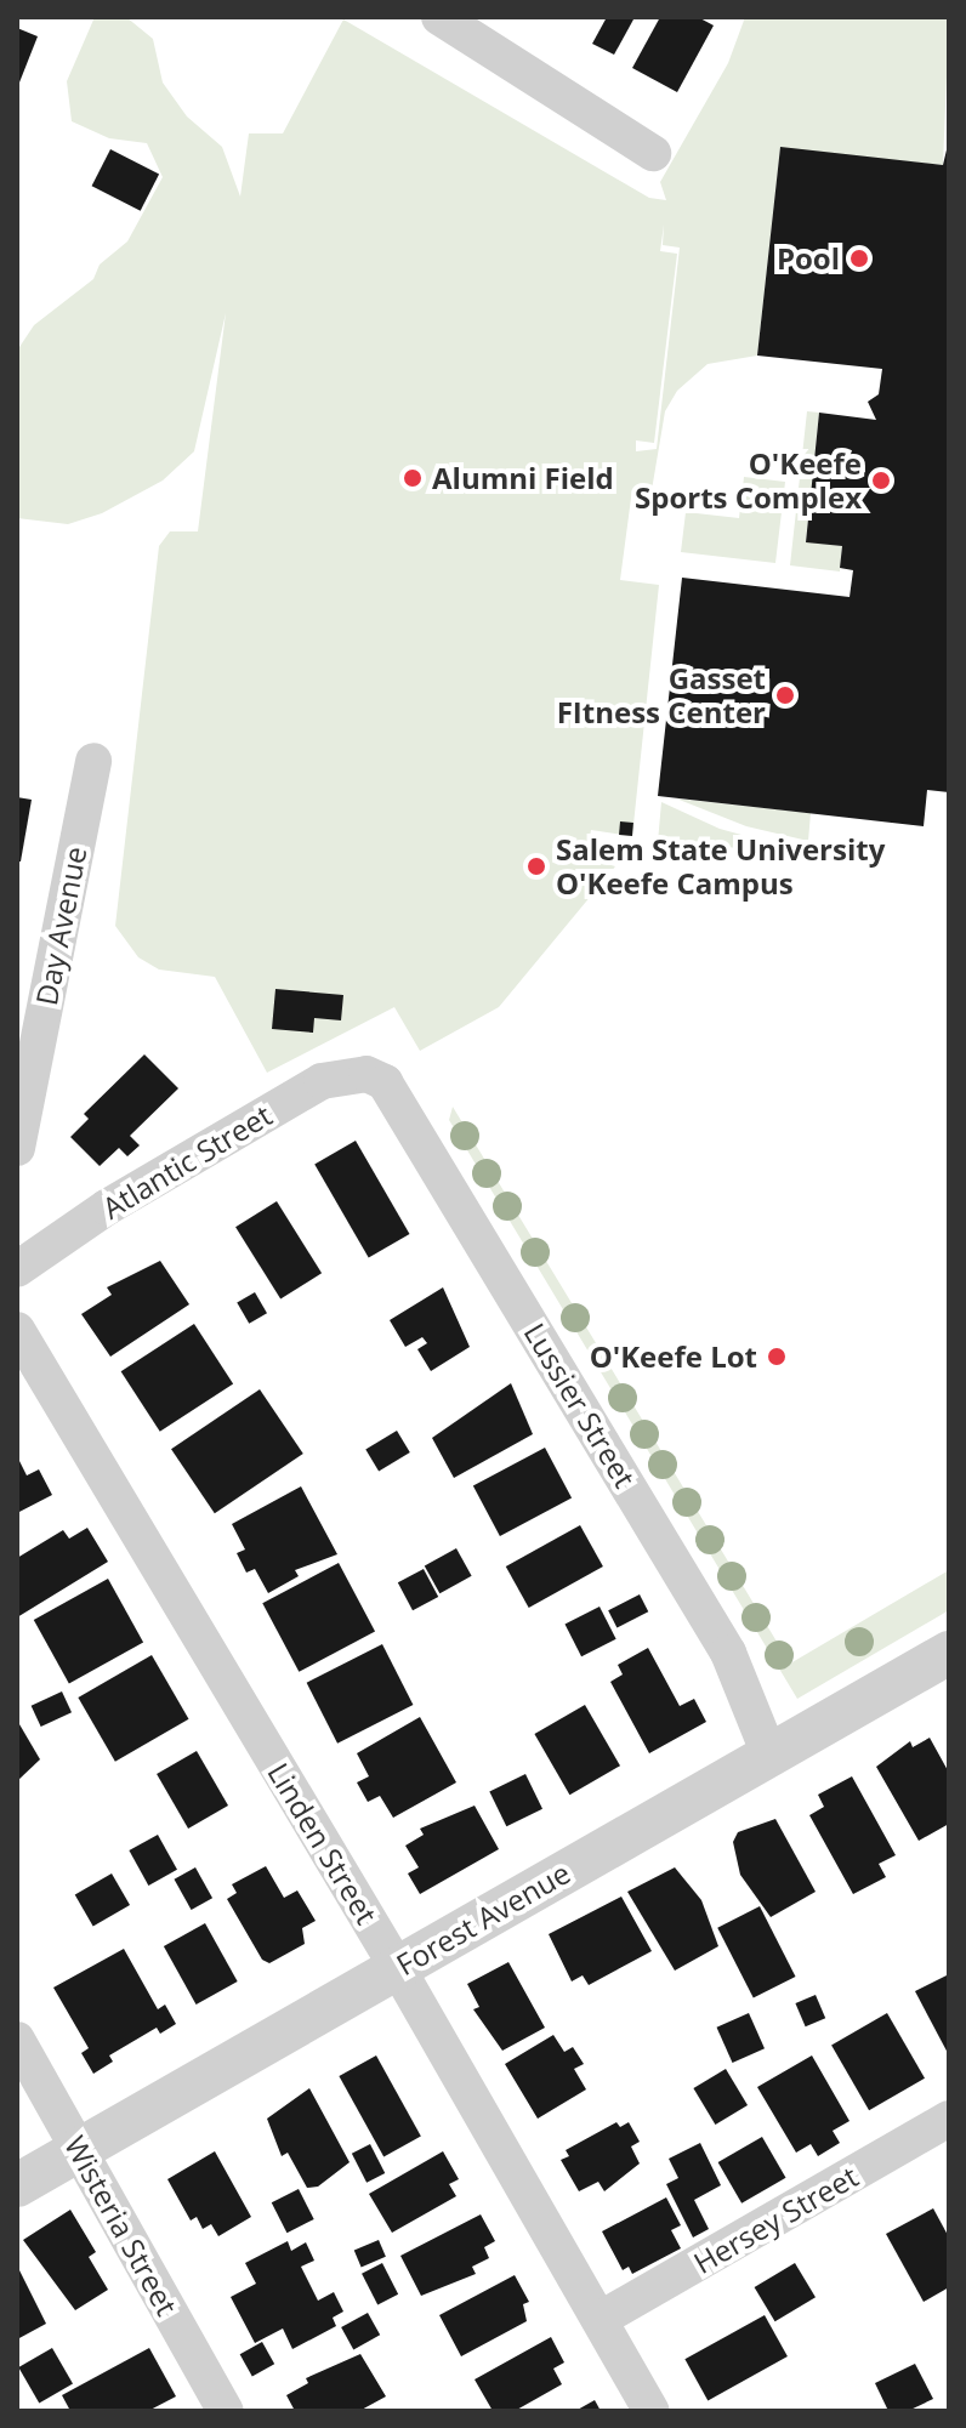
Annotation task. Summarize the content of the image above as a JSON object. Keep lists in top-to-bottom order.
{
  "streets": {
    "street": [
      "Day Avenue",
      "Atlantic Street",
      "Lussier Street",
      "Linden Street",
      "Forest Avenue",
      "Hersey Street",
      "Wisteria Street"
    ]
  },
  "crossings": [
    ["Atlantic Street", "Lussier Street"],
    ["Lussier Street", "Forest Avenue"],
    ["Linden Street", "Forest Avenue"],
    ["Linden Street", "Hersey Street"],
    ["Forest Avenue", "Wisteria Street"]
  ],
  "places": [
    "Pool",
    "Alumni Field",
    "O'Keefe Sports Complex",
    "Gasset FItness Center",
    "Salem State University O'Keefe Campus",
    "O'Keefe Lot"
  ]
}
